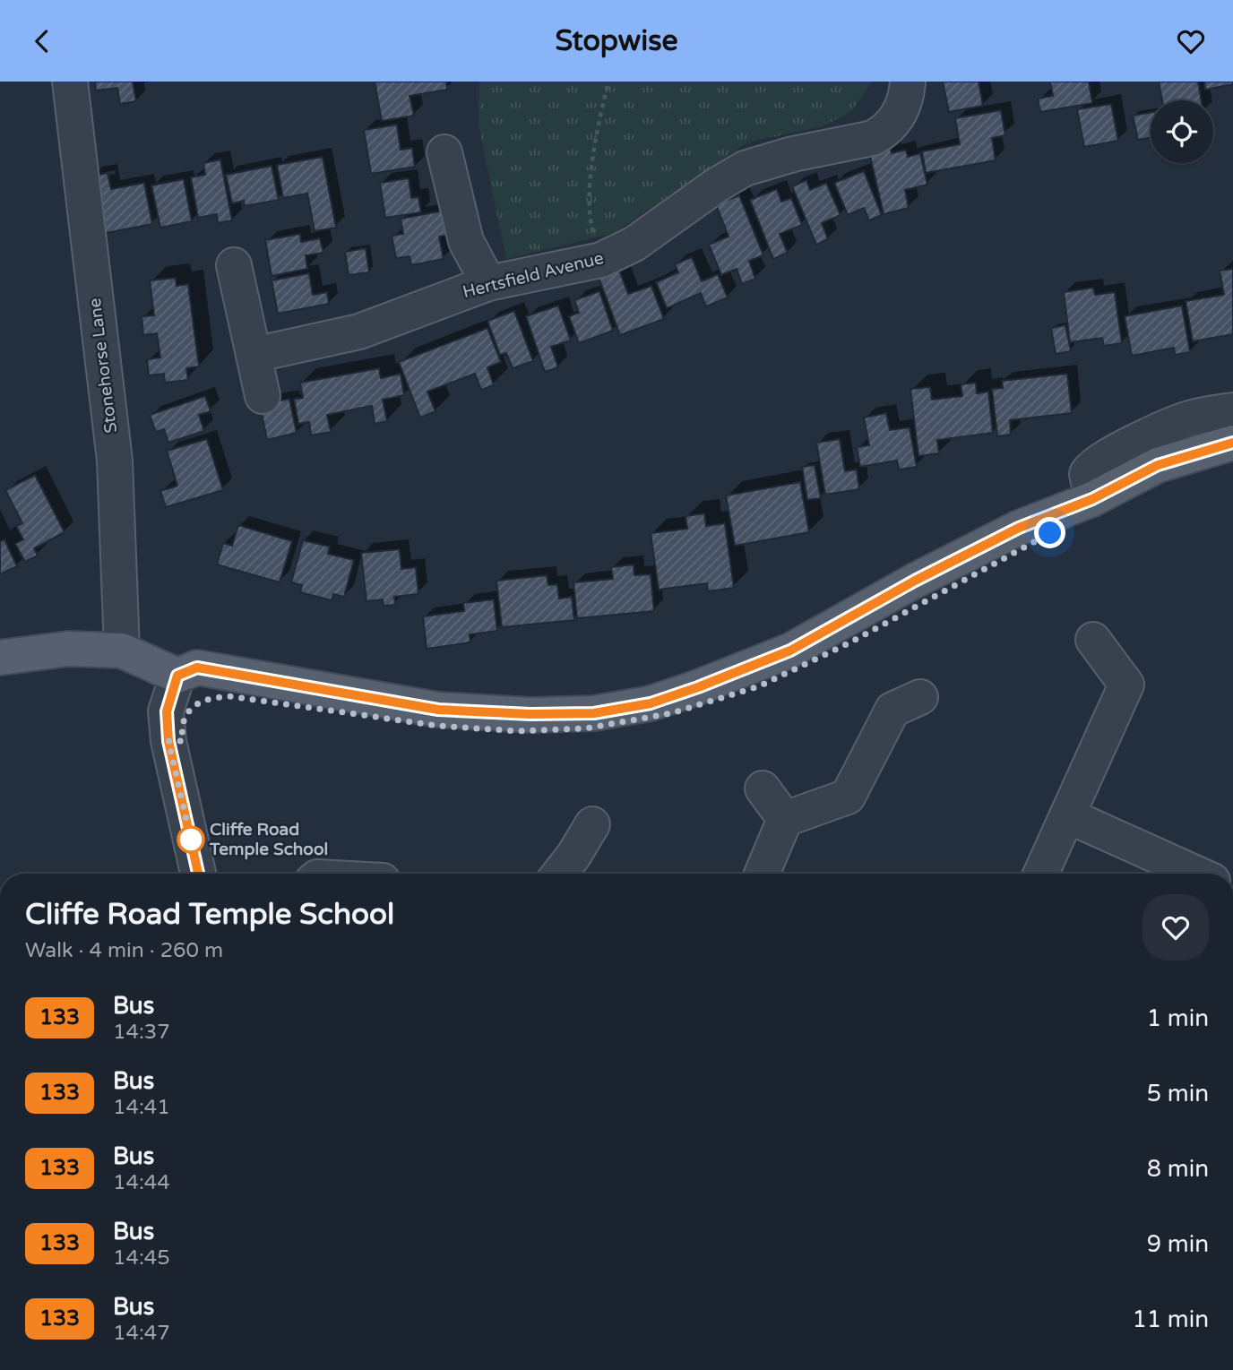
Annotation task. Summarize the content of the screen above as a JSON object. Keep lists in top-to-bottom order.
{
  "streets": {
    "street": ["Hertsfield Avenue", "Stonehorse Lane"]
  },
  "places": ["Cliffe Road Temple School"],
  "lines": ["bus line 133"],
  "page": {
    "header": "Stopwise",
    "heading": ["Cliffe Road Temple School", "Walk · 4 min · 260 m"],
    "list": [
      {
        "mark": "133",
        "name": "Bus",
        "note": "14:37",
        "value": "1 min"
      },
      {
        "mark": "133",
        "name": "Bus",
        "note": "14:41",
        "value": "5 min"
      },
      {
        "mark": "133",
        "name": "Bus",
        "note": "14:44",
        "value": "8 min"
      },
      {
        "mark": "133",
        "name": "Bus",
        "note": "14:45",
        "value": "9 min"
      },
      {
        "mark": "133",
        "name": "Bus",
        "note": "14:47",
        "value": "11 min"
      }
    ]
  }
}
